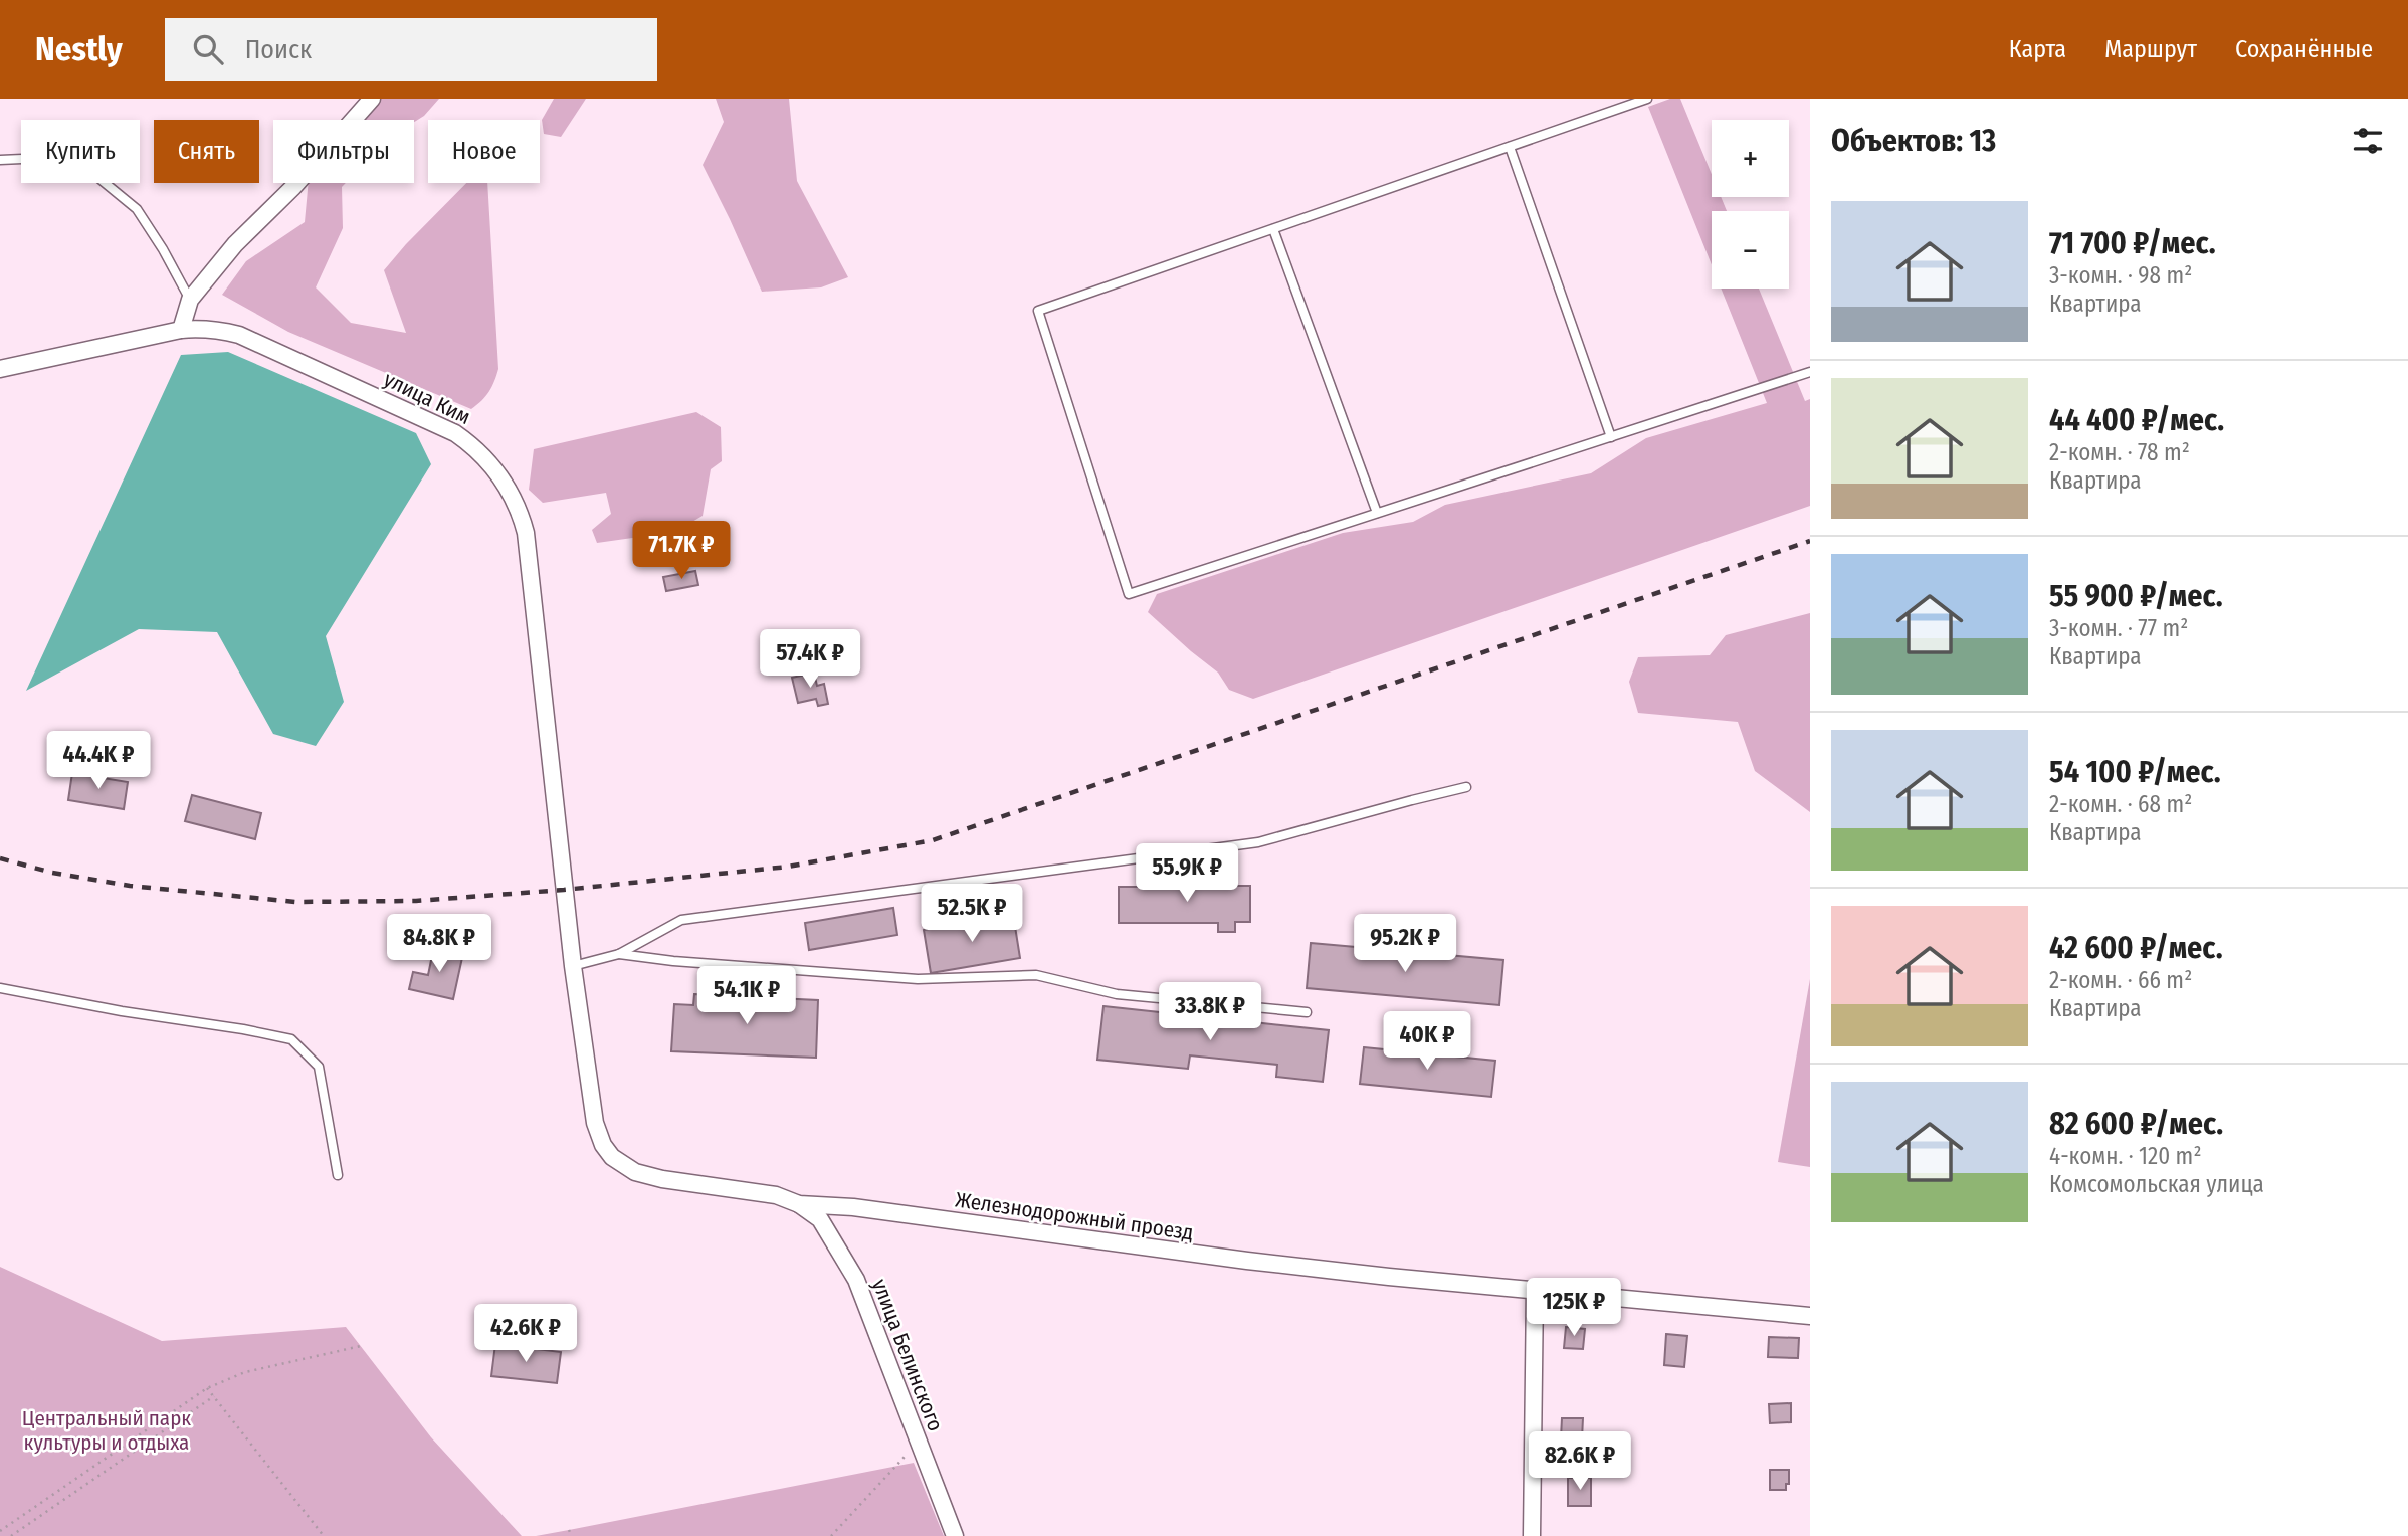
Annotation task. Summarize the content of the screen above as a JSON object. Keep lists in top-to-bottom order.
{
  "streets": {
    "street": ["улица Ким", "Железнодорожный проезд", "улица Белинского"]
  },
  "crossings": [
    ["улица Ким", "Железнодорожный проезд"],
    ["Железнодорожный проезд", "улица Белинского"]
  ],
  "parks": ["Центральный парк культуры и отдыха"],
  "page": {
    "header": "Nestly",
    "search": "Поиск",
    "nav": ["Карта", "Маршрут", "Сохранённые"],
    "heading": "Объектов: 13",
    "map_buttons": ["+", "−"],
    "chip": [
      "Купить",
      "Снять",
      "Фильтры",
      "Новое"
    ],
    "list": [
      {
        "name": "71 700 ₽/мес.",
        "note": "3-комн. · 98 m² · Квартира"
      },
      {
        "name": "44 400 ₽/мес.",
        "note": "2-комн. · 78 m² · Квартира"
      },
      {
        "name": "55 900 ₽/мес.",
        "note": "3-комн. · 77 m² · Квартира"
      },
      {
        "name": "54 100 ₽/мес.",
        "note": "2-комн. · 68 m² · Квартира"
      },
      {
        "name": "42 600 ₽/мес.",
        "note": "2-комн. · 66 m² · Квартира"
      },
      {
        "name": "82 600 ₽/мес.",
        "note": "4-комн. · 120 m² · Комсомольская улица"
      }
    ],
    "price": [
      "71.7K ₽",
      "57.4K ₽",
      "44.4K ₽",
      "55.9K ₽",
      "52.5K ₽",
      "84.8K ₽",
      "95.2K ₽",
      "54.1K ₽",
      "33.8K ₽",
      "40K ₽",
      "125K ₽",
      "42.6K ₽",
      "82.6K ₽"
    ]
  }
}
